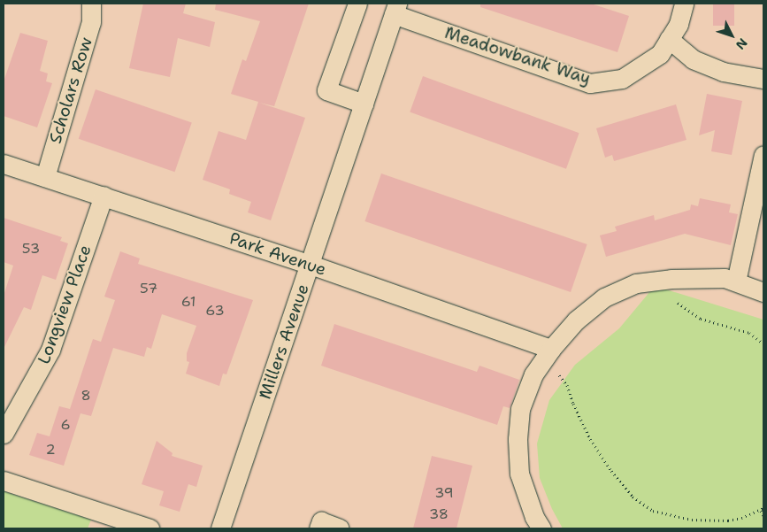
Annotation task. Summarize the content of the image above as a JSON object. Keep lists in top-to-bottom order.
{
  "streets": {
    "street": [
      "Meadowbank Way",
      "Scholars Row",
      "Park Avenue",
      "Longview Place",
      "Millers Avenue"
    ]
  },
  "crossings": [
    ["Meadowbank Way", "Millers Avenue"],
    ["Scholars Row", "Park Avenue"],
    ["Park Avenue", "Longview Place"],
    ["Park Avenue", "Millers Avenue"]
  ],
  "house_numbers": [
    "53",
    "57",
    "61",
    "63",
    "8",
    "6",
    "2",
    "39",
    "38"
  ],
  "north": "bottom right"
}
